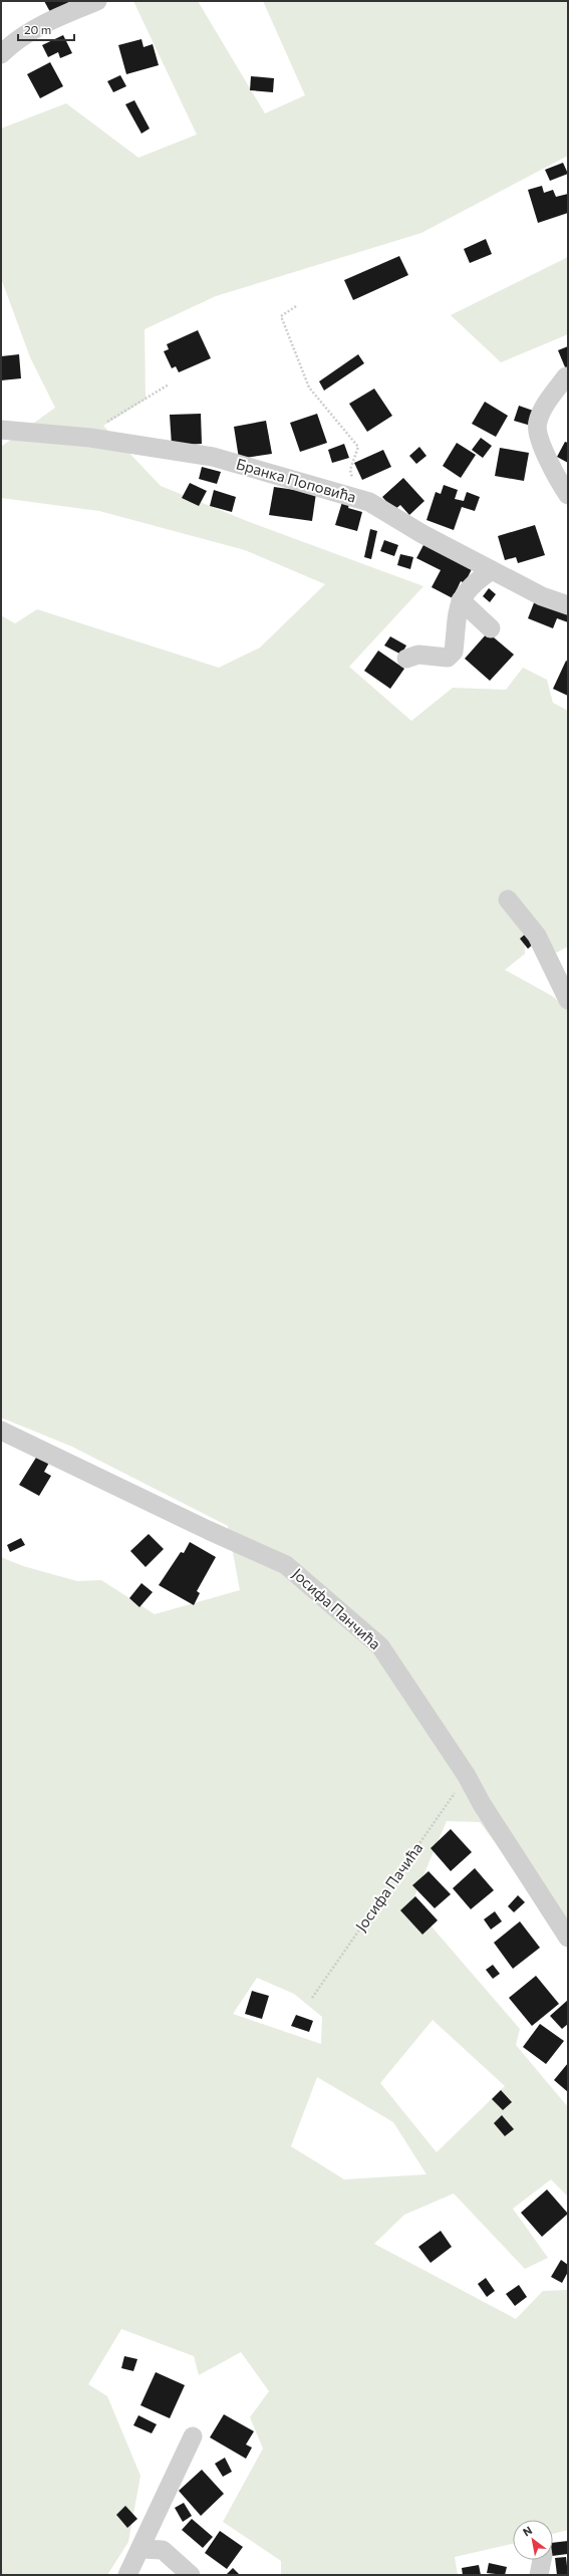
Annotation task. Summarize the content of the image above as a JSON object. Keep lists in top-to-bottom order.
{
  "streets": {
    "street": ["Бранка Поповића", "Јосифа Панчића"],
    "path": ["Јосифа Пачића"]
  },
  "crossings": [
    ["Јосифа Панчића", "Јосифа Пачића"]
  ],
  "scale_bar": "20 m",
  "north": "top left"
}
